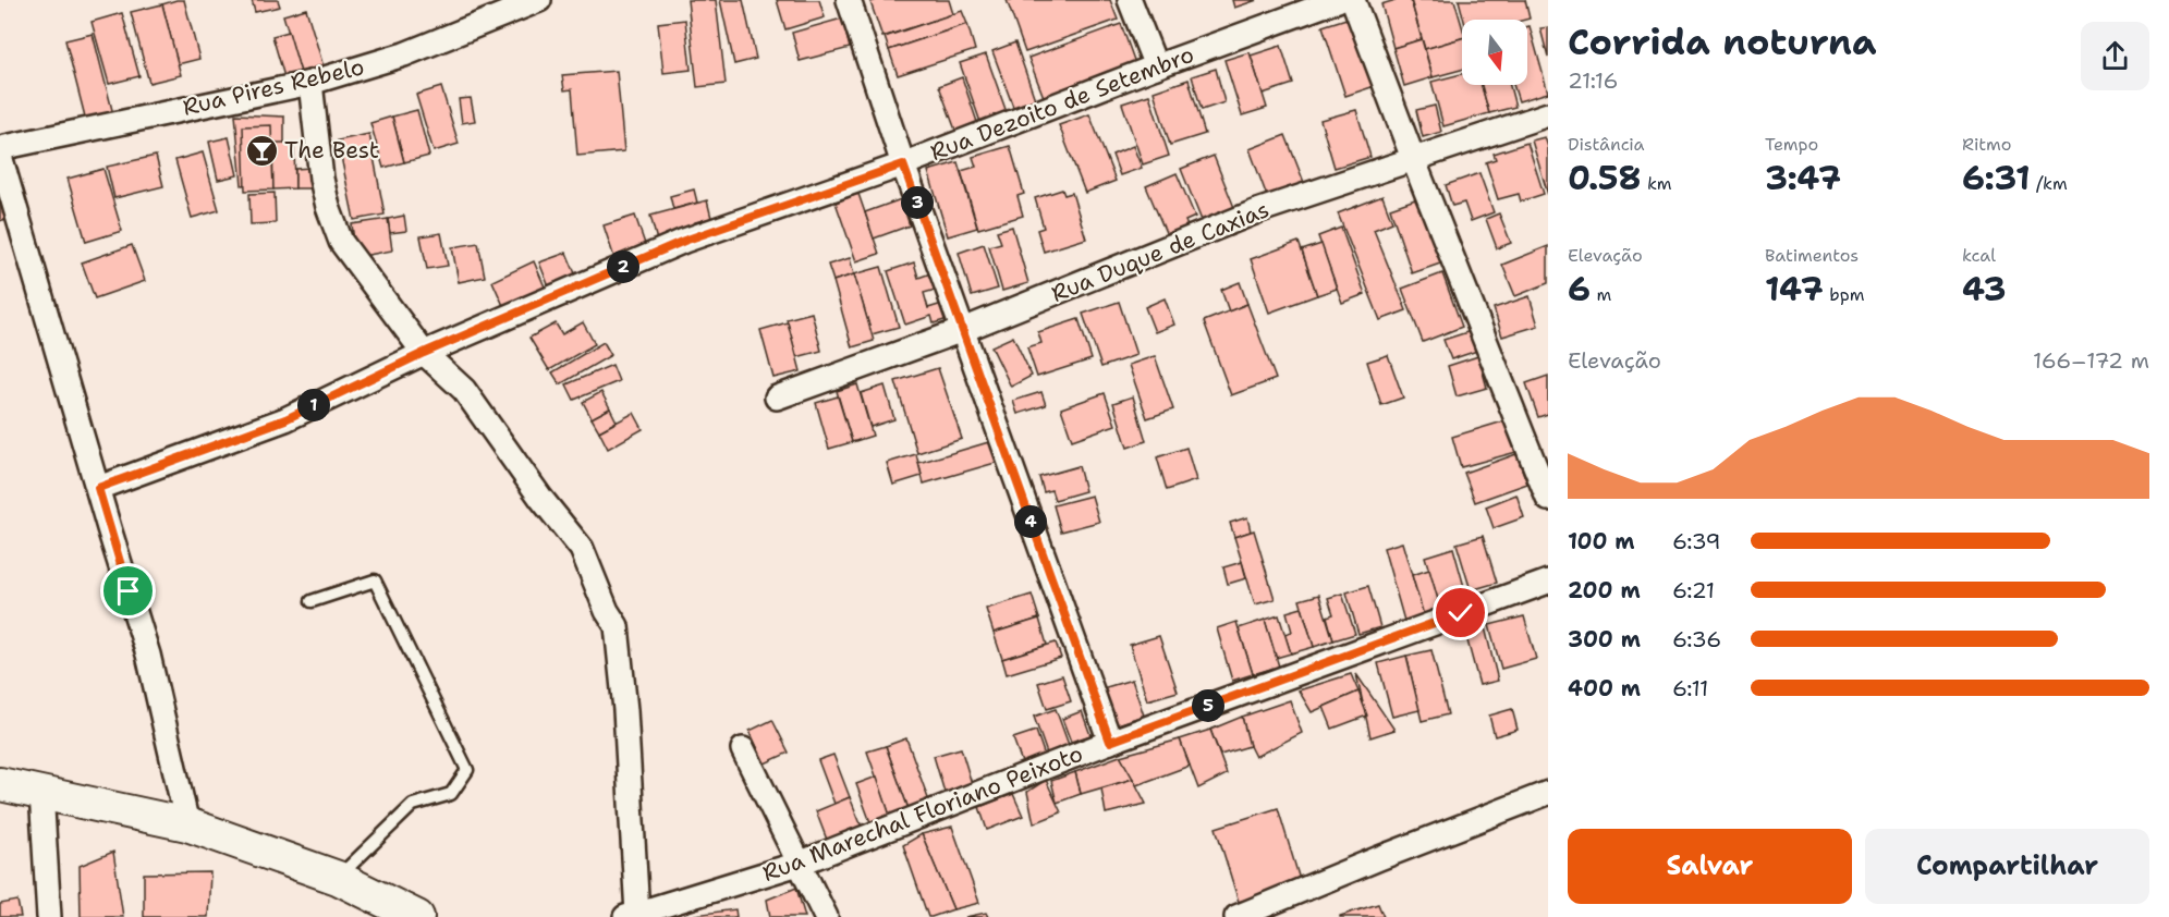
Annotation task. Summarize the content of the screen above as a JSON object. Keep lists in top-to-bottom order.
{
  "streets": {
    "street": [
      "Rua Pires Rebelo",
      "Rua Dezoito de Setembro",
      "Rua Duque de Caxias",
      "Rua Marechal Floriano Peixoto"
    ]
  },
  "places": {
    "bar": ["The Best"]
  },
  "north": "bottom",
  "page": {
    "heading": ["Corrida noturna", "21:16"],
    "stats": [
      ["Distância", "0.58 km"],
      ["Tempo", "3:47"],
      ["Ritmo", "6:31 /km"],
      ["Elevação", "6 m"],
      ["Batimentos", "147 bpm"],
      ["kcal", "43"]
    ],
    "pins": [
      "3",
      "2",
      "1",
      "4",
      "5"
    ],
    "chart": ["Elevação", "166–172 m"],
    "list": [
      {
        "name": "100 m",
        "note": "6:39"
      },
      {
        "name": "200 m",
        "note": "6:21"
      },
      {
        "name": "300 m",
        "note": "6:36"
      },
      {
        "name": "400 m",
        "note": "6:11"
      }
    ],
    "buttons": ["Salvar", "Compartilhar"]
  }
}
